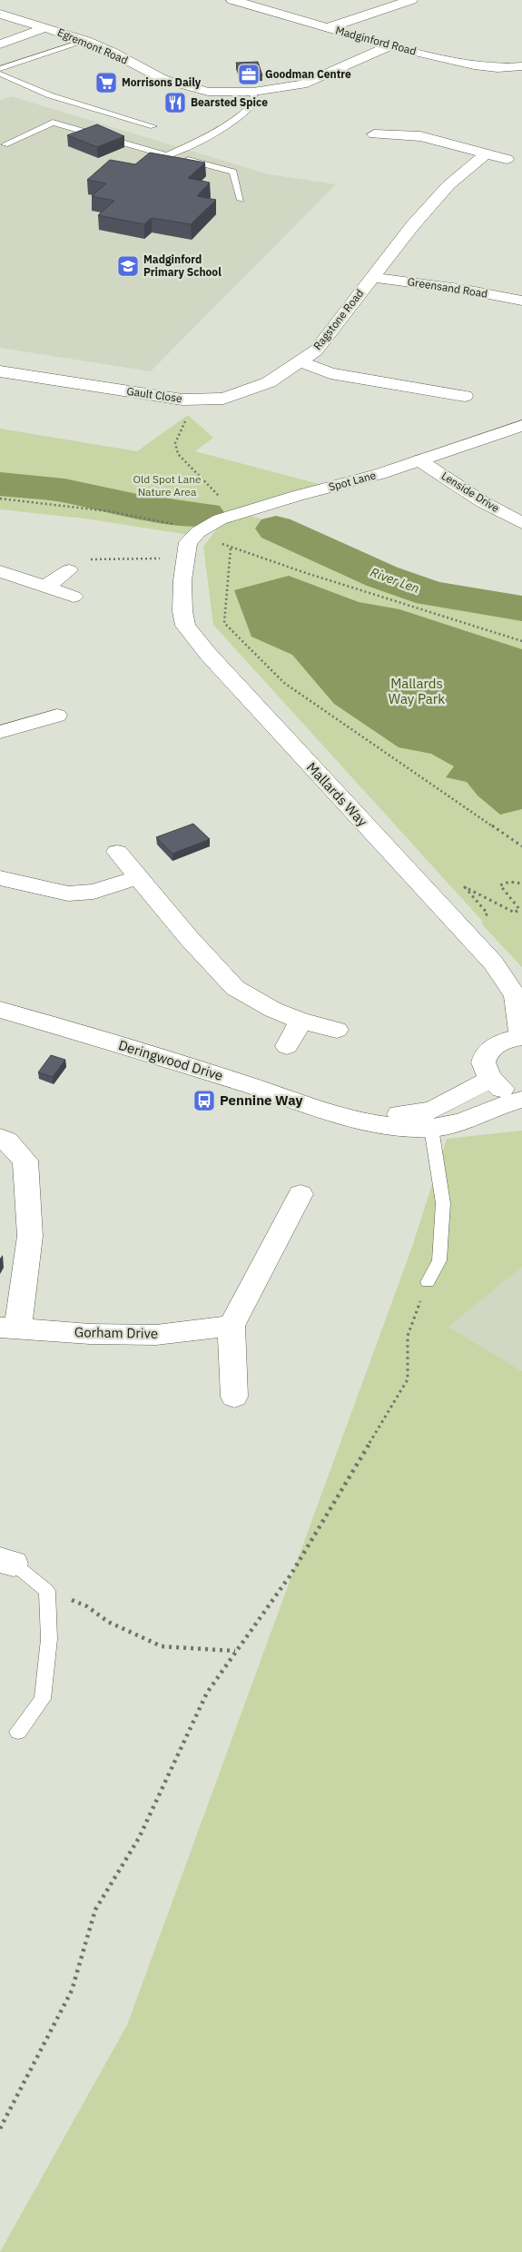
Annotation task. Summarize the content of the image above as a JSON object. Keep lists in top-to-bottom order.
{
  "streets": {
    "street": [
      "Madginford Road",
      "Egremont Road",
      "Greensand Road",
      "Ragstone Road",
      "Gault Close",
      "Spot Lane",
      "Lenside Drive",
      "Mallards Way",
      "Deringwood Drive",
      "Gorham Drive"
    ]
  },
  "crossings": [
    ["Madginford Road", "Egremont Road"],
    ["Greensand Road", "Ragstone Road"],
    ["Ragstone Road", "Gault Close"],
    ["Spot Lane", "Lenside Drive"],
    ["Spot Lane", "Mallards Way"]
  ],
  "water": ["River Len"],
  "parks": ["Old Spot Lane Nature Area", "Mallards Way Park"],
  "places": {
    "office": ["Goodman Centre"],
    "supermarket": ["Morrisons Daily"],
    "restaurant": ["Bearsted Spice"],
    "school or university": ["Madginford Primary School"],
    "bus stop": ["Pennine Way"]
  }
}
